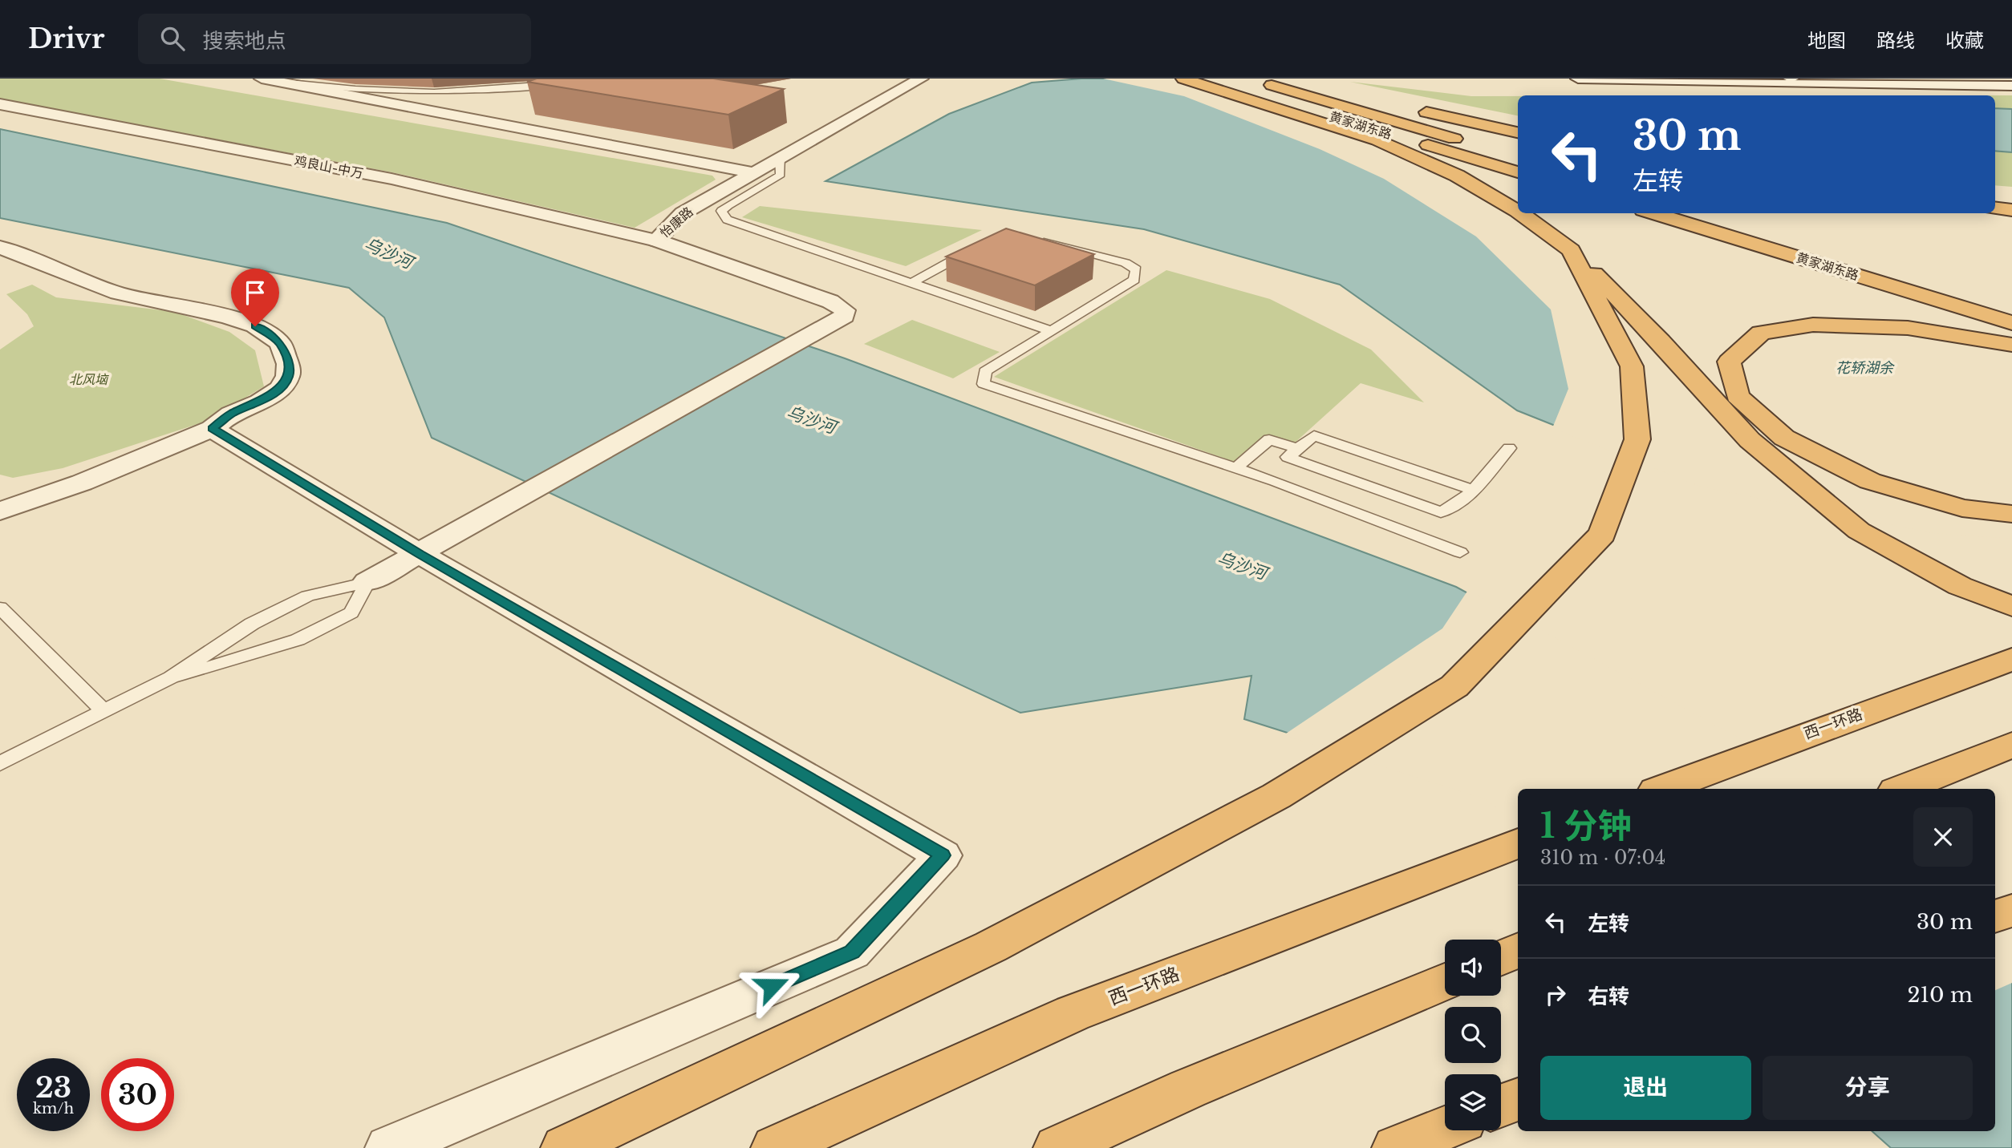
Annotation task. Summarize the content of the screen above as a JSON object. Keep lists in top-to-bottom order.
{
  "streets": {
    "highway": ["黄家湖东路", "西一环路"],
    "street": ["鸡良山-中万", "怡康路"]
  },
  "crossings": [
    ["鸡良山-中万", "怡康路"]
  ],
  "water": ["乌沙河", "花轿湖余"],
  "parks": ["北风垴"],
  "page": {
    "header": "Drivr",
    "search": "搜索地点",
    "nav": ["地图", "路线", "收藏"],
    "turn": ["30 m", "左转"],
    "heading": ["1 分钟", "310 m · 07:04"],
    "list": [
      {
        "name": "左转",
        "value": "30 m"
      },
      {
        "name": "右转",
        "value": "210 m"
      }
    ],
    "buttons": ["退出", "分享"],
    "speed": "23 km/h",
    "limit": "30"
  }
}
